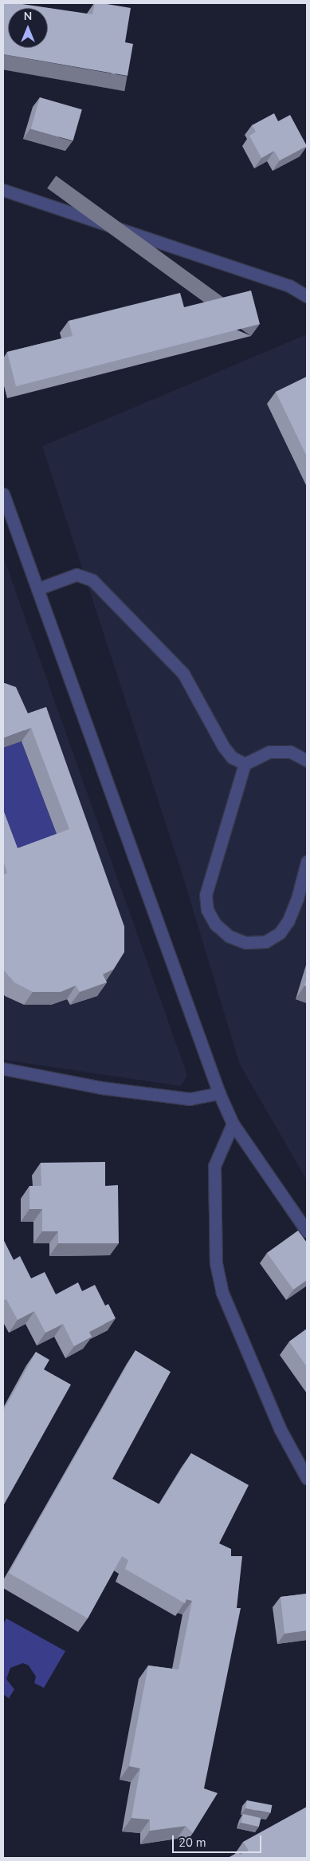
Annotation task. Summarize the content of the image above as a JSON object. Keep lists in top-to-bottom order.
{
  "scale_bar": "20 m",
  "north": "top"
}
